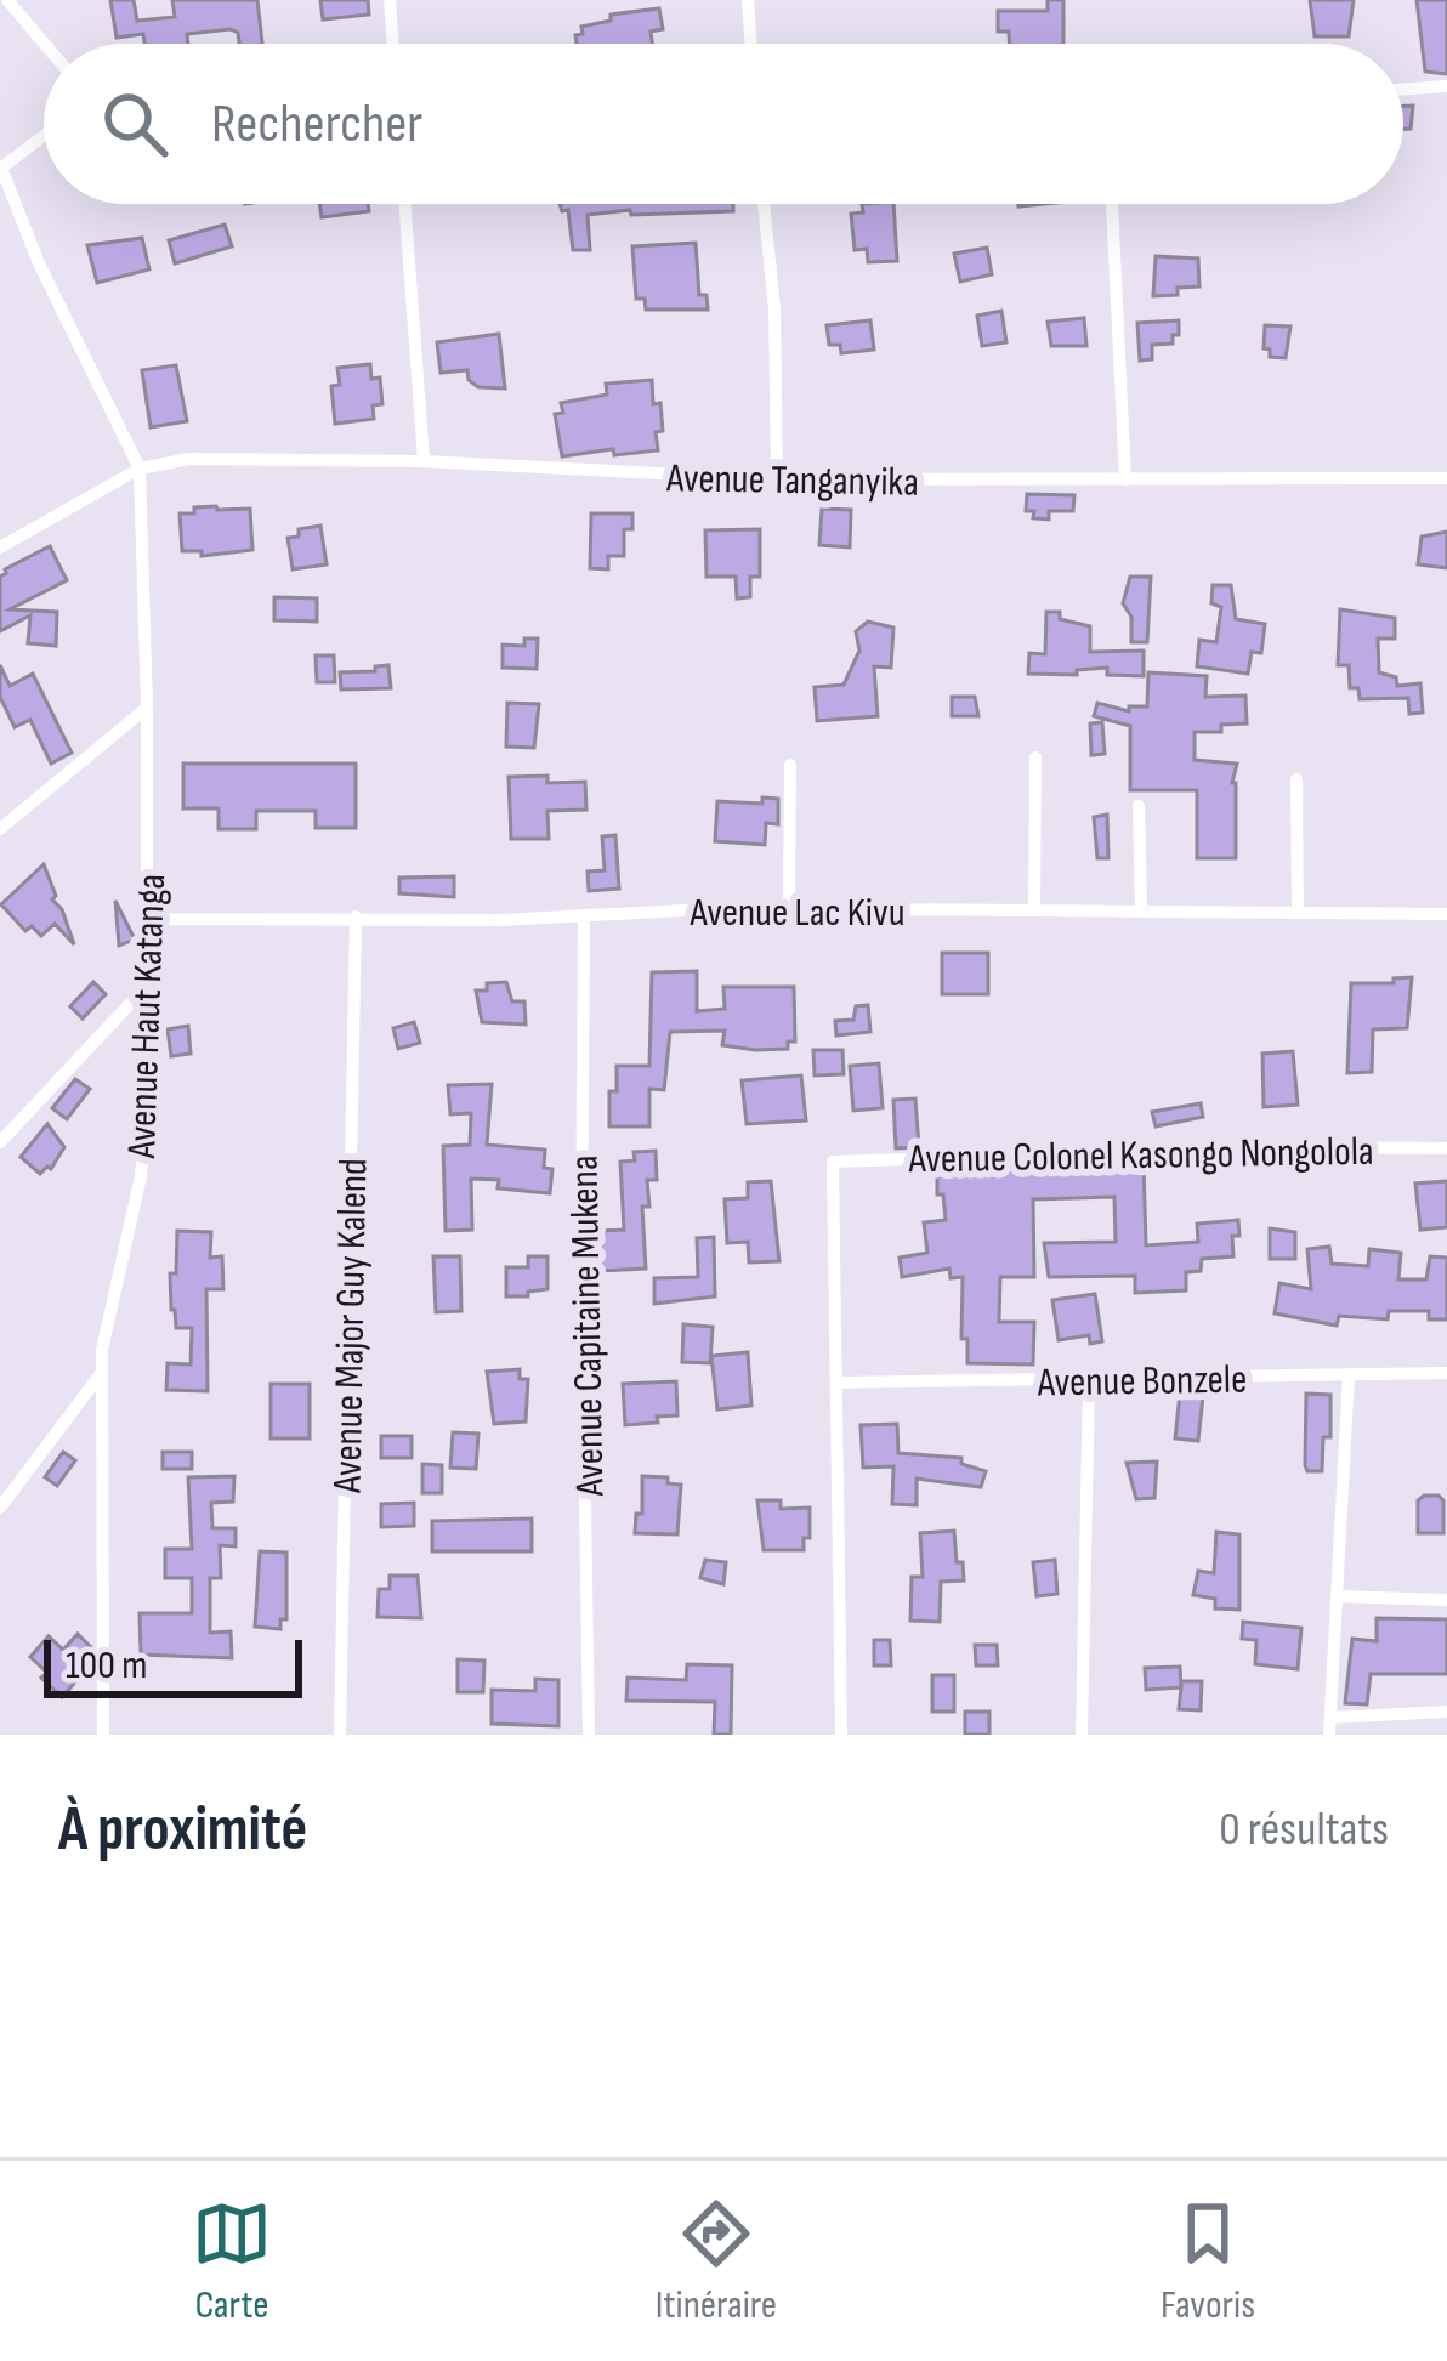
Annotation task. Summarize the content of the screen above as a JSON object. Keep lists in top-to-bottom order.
{
  "streets": {
    "street": [
      "Avenue Tanganyika",
      "Avenue Lac Kivu",
      "Avenue Haut Katanga",
      "Avenue Colonel Kasongo Nongolola",
      "Avenue Major Guy Kalend",
      "Avenue Capitaine Mukena",
      "Avenue Bonzele"
    ]
  },
  "crossings": [
    ["Avenue Tanganyika", "Avenue Haut Katanga"],
    ["Avenue Lac Kivu", "Avenue Haut Katanga"],
    ["Avenue Lac Kivu", "Avenue Major Guy Kalend"],
    ["Avenue Lac Kivu", "Avenue Capitaine Mukena"],
    ["Avenue Colonel Kasongo Nongolola", "Avenue Bonzele"]
  ],
  "scale_bar": "100 m",
  "page": {
    "search": "Rechercher",
    "scale": "100 m",
    "heading": ["À proximité", "0 résultats"],
    "nav": ["Carte", "Itinéraire", "Favoris"]
  }
}
